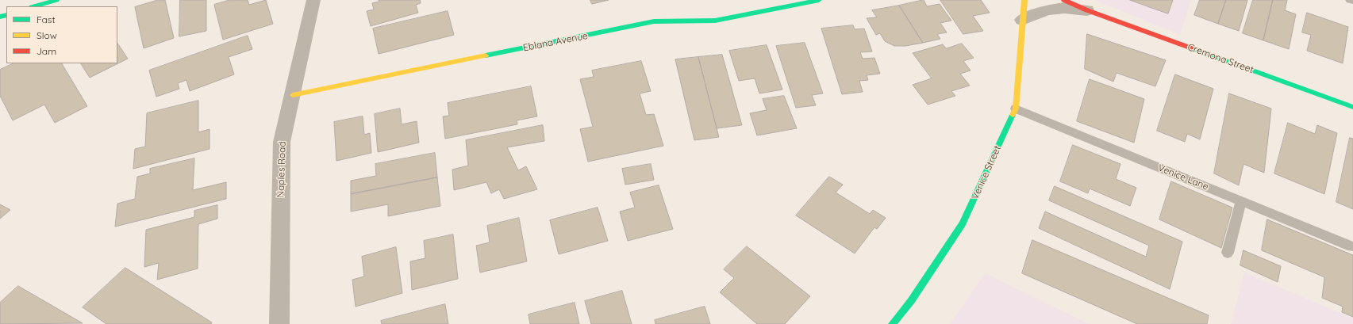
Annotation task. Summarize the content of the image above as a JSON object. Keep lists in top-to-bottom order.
{
  "streets": {
    "street": [
      "Eblana Avenue",
      "Cremona Street",
      "Naples Road",
      "Venice Street"
    ],
    "lane": ["Venice Lane"]
  },
  "crossings": [
    ["Eblana Avenue", "Naples Road"],
    ["Cremona Street", "Venice Street"],
    ["Venice Street", "Venice Lane"]
  ],
  "legend": ["Fast", "Slow", "Jam"]
}
